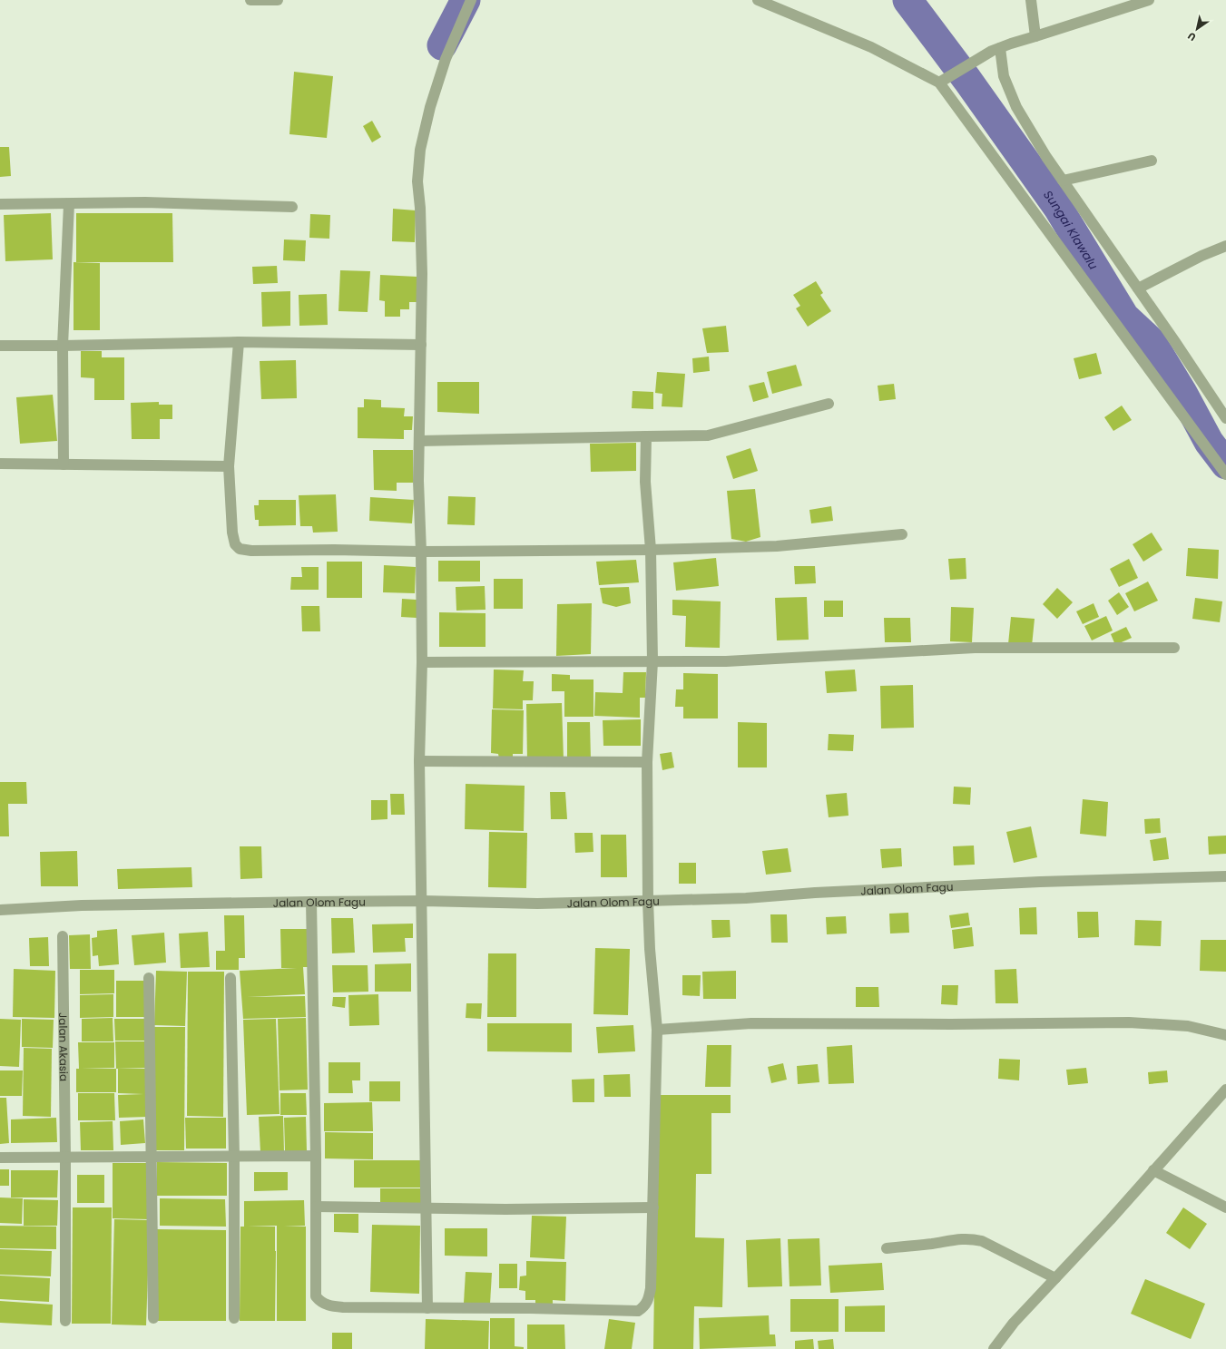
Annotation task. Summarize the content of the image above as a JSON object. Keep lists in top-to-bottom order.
{
  "streets": {
    "street": ["Jalan Olom Fagu", "Jalan Akasia"]
  },
  "water": ["Sungai Klawalu"],
  "north": "bottom left"
}
